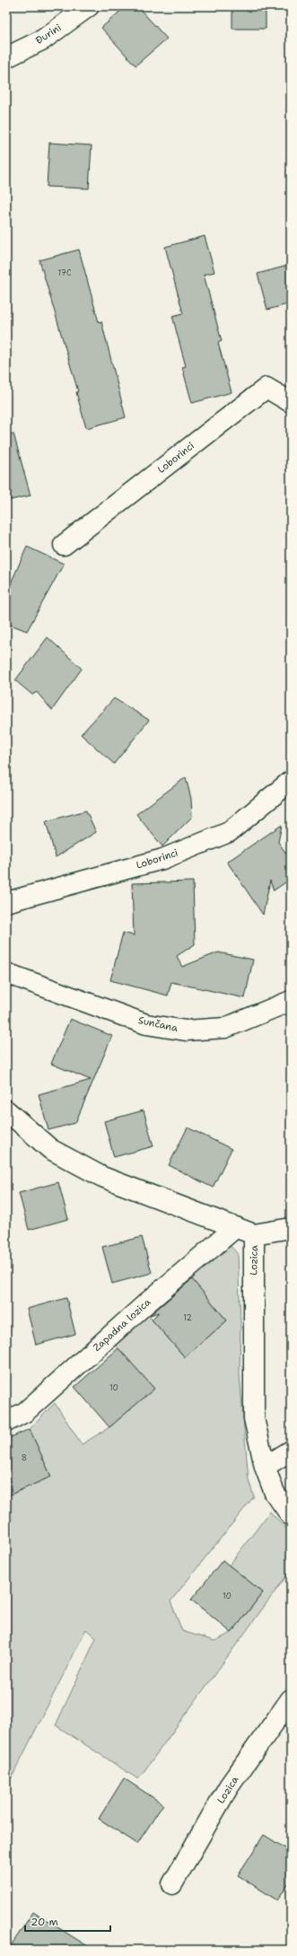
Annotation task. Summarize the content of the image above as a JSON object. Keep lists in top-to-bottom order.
{
  "streets": {
    "street": [
      "Đurini",
      "Loborinci",
      "Sunčana",
      "Lozica",
      "Zapadna lozica"
    ]
  },
  "crossings": [
    ["Lozica", "Zapadna lozica"]
  ],
  "house_numbers": [
    "17C",
    "12",
    "10",
    "8",
    "10"
  ],
  "scale_bar": "20 m"
}
